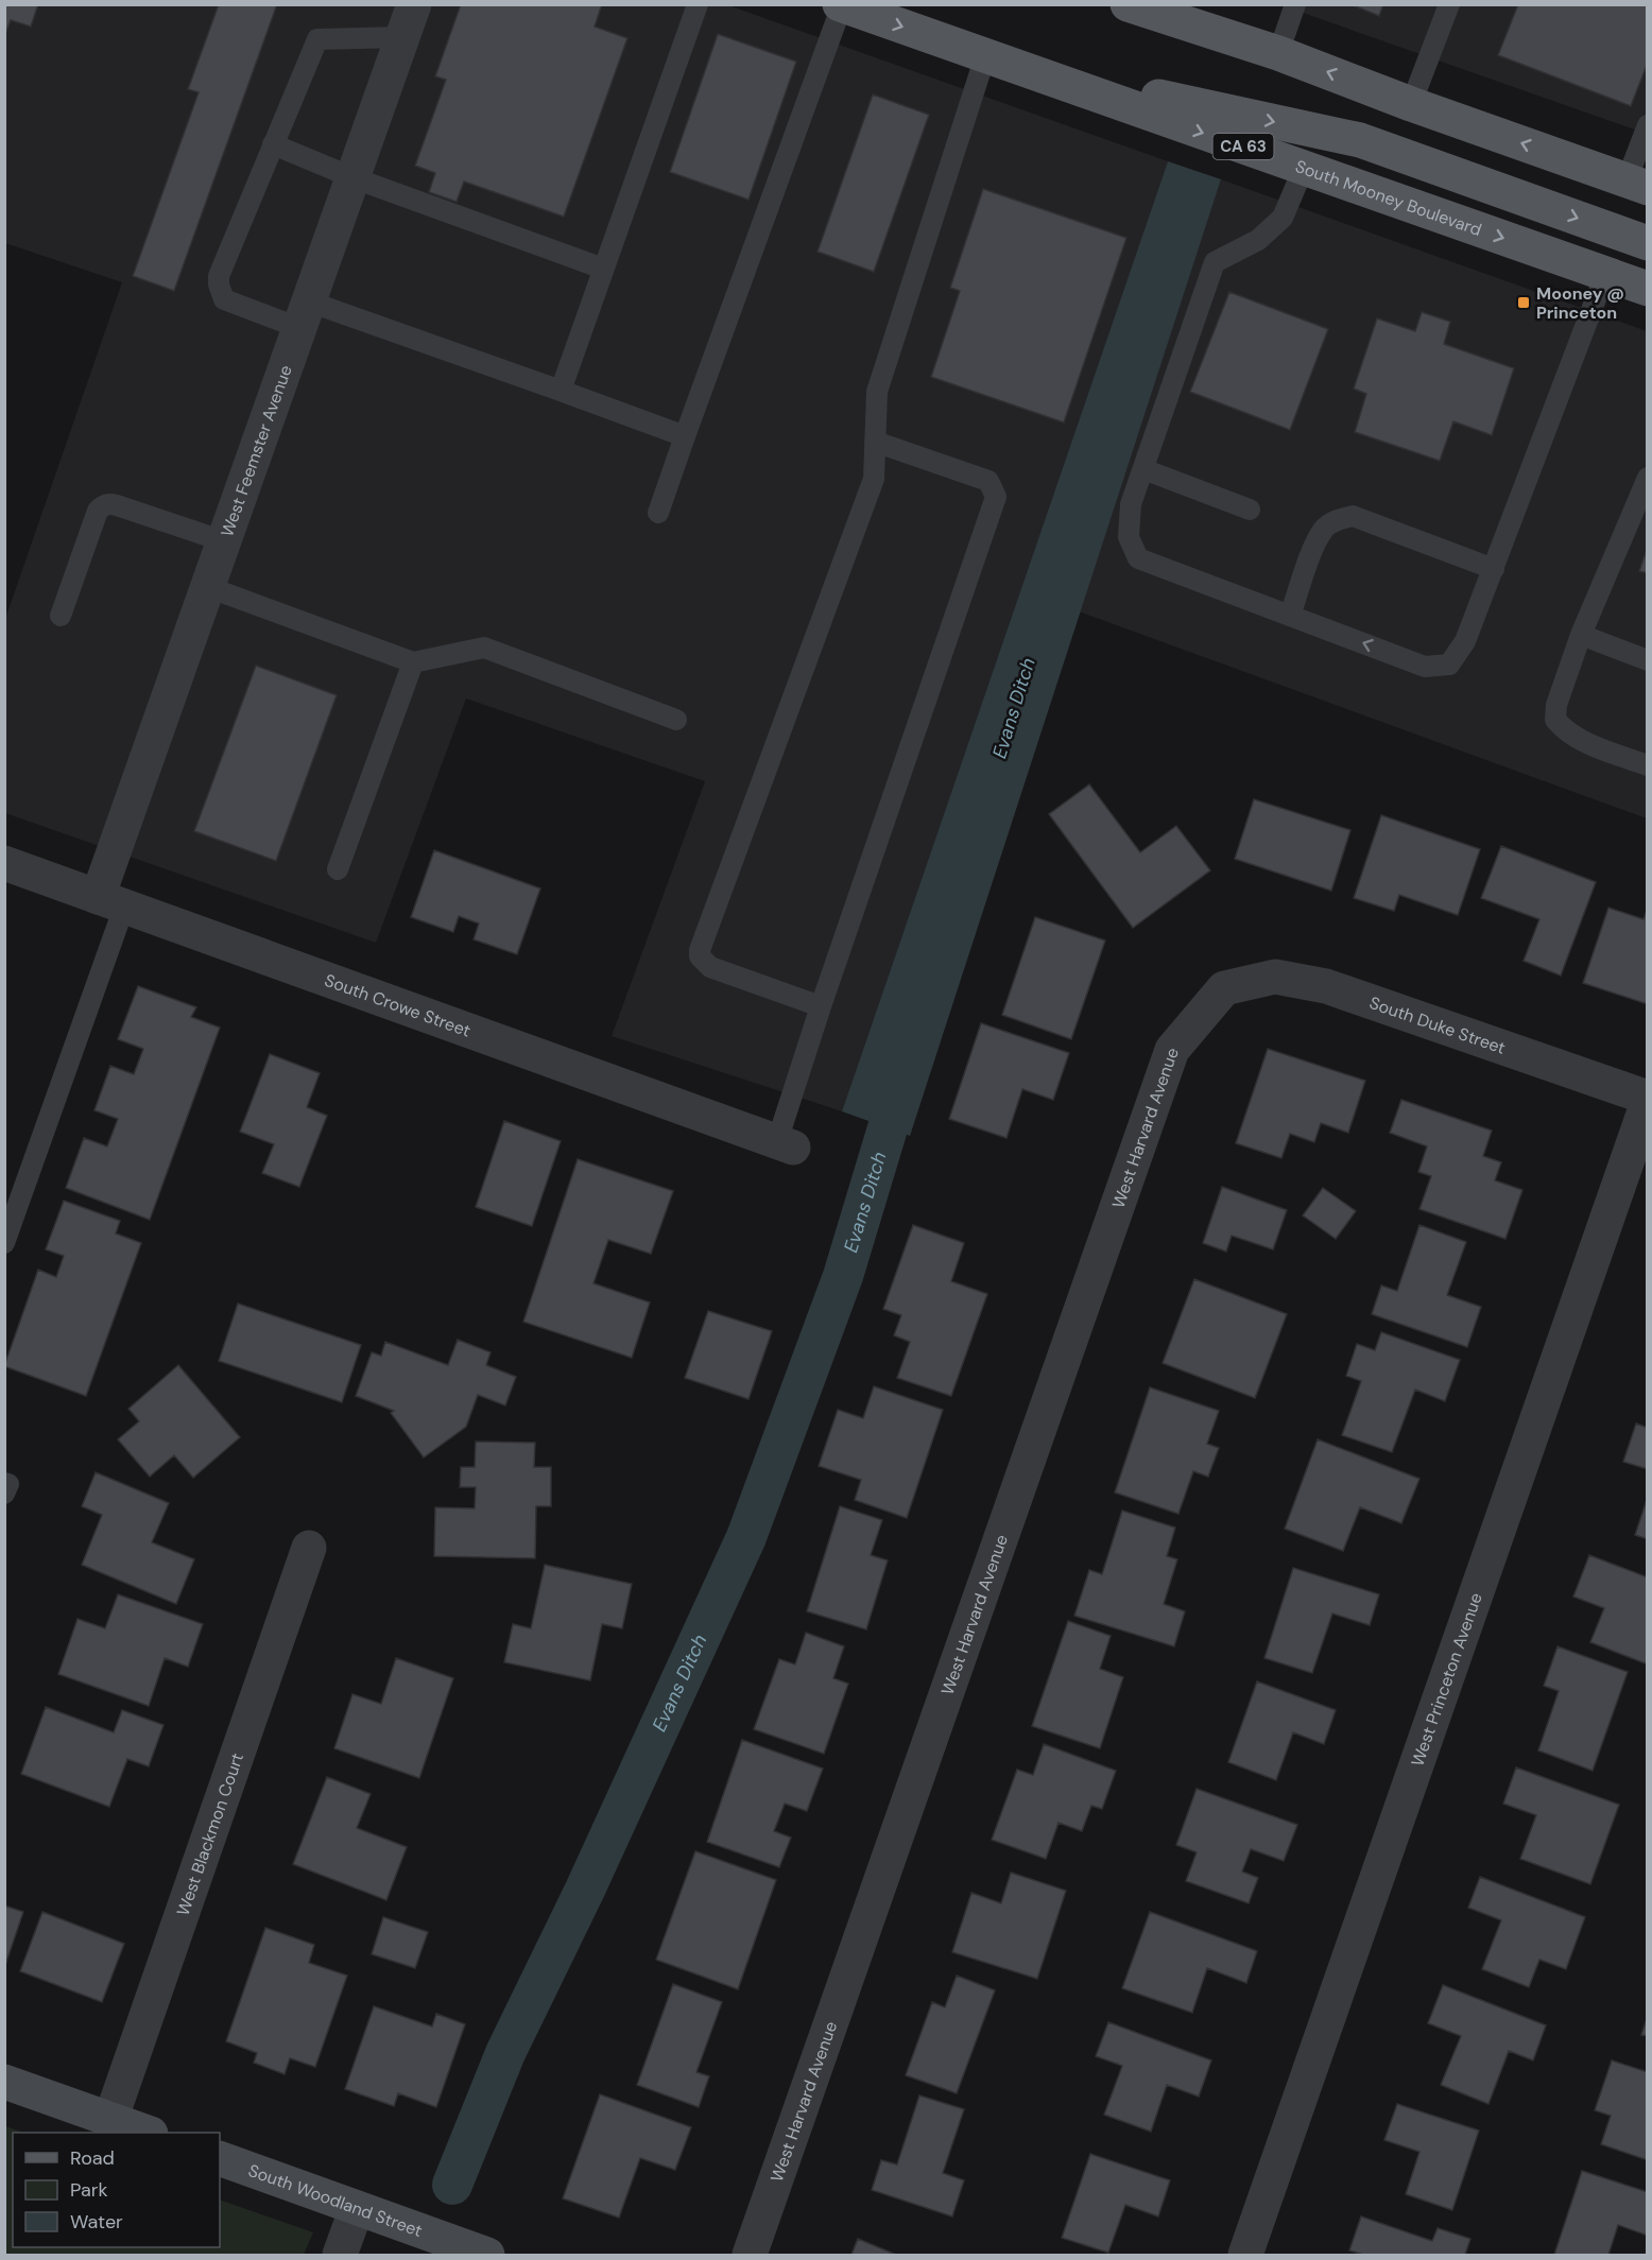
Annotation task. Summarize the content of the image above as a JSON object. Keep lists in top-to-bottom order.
{
  "streets": {
    "main road": ["CA 63", "South Mooney Boulevard"],
    "street": [
      "West Feemster Avenue",
      "South Crowe Street",
      "South Duke Street",
      "West Harvard Avenue",
      "West Princeton Avenue",
      "West Blackmon Court",
      "South Woodland Street"
    ]
  },
  "crossings": [
    ["West Feemster Avenue", "South Crowe Street"],
    ["South Duke Street", "West Harvard Avenue"],
    ["South Duke Street", "West Princeton Avenue"]
  ],
  "water": ["Evans Ditch"],
  "places": {
    "transit": ["Mooney @ Princeton"]
  },
  "legend": ["Road", "Park", "Water"]
}
